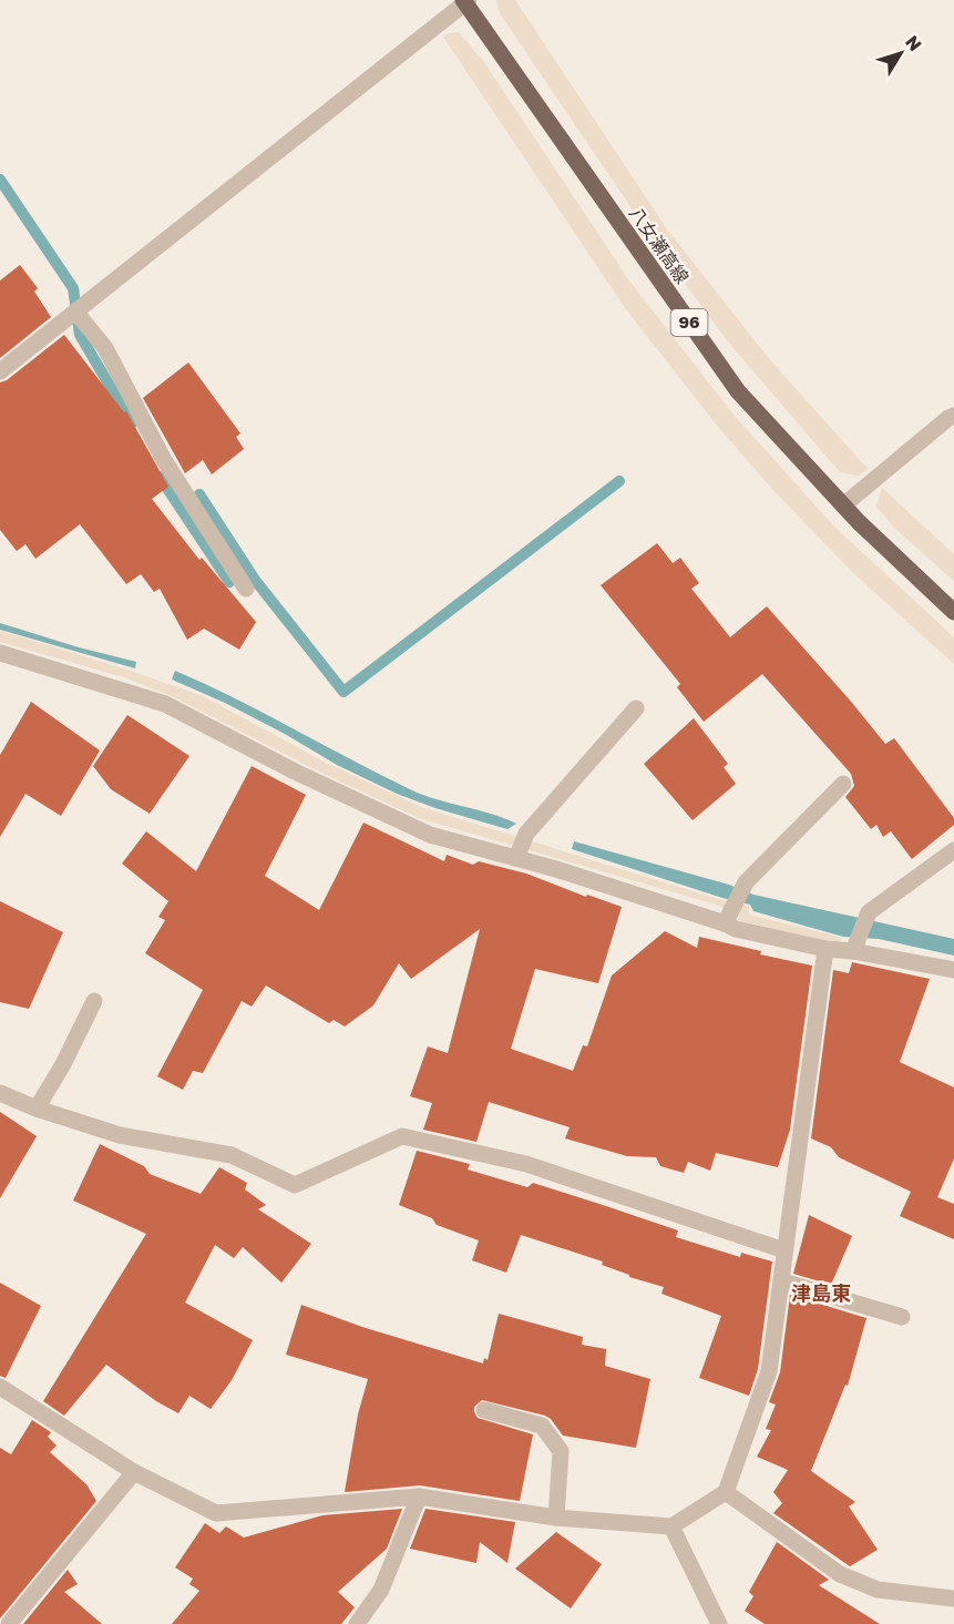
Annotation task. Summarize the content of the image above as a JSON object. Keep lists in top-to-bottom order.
{
  "streets": {
    "main road": ["八女瀬高線", "96"]
  },
  "districts": ["津島東"],
  "north": "top right"
}
